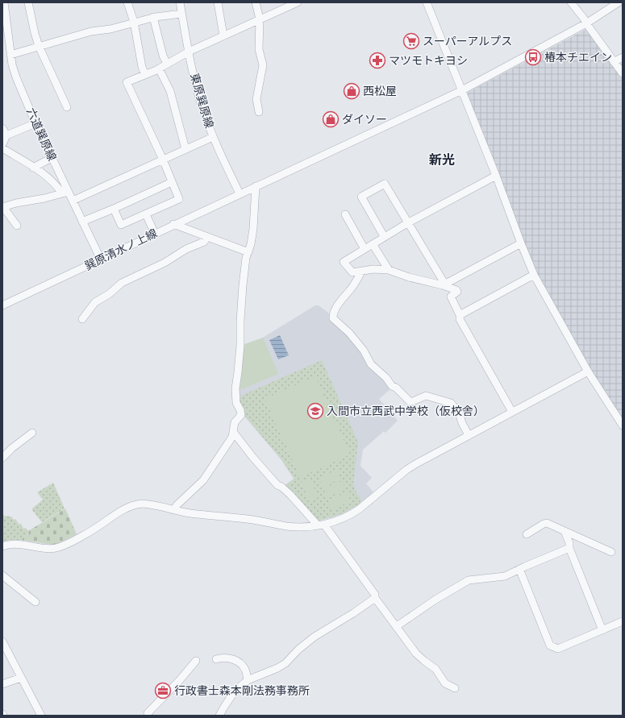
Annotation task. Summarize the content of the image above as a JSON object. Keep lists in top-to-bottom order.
{
  "streets": {
    "street": ["東原巽原線", "六道巽原線", "巽原清水ノ上線"]
  },
  "crossings": [
    ["東原巽原線", "巽原清水ノ上線"],
    ["六道巽原線", "巽原清水ノ上線"]
  ],
  "districts": ["新光"],
  "places": {
    "supermarket": ["スーパーアルプス"],
    "bus stop": ["椿本チエイン"],
    "pharmacy": ["マツモトキヨシ"],
    "shop": ["西松屋", "ダイソー"],
    "school or university": ["入間市立西武中学校（仮校舎）"],
    "office": ["行政書士森本剛法務事務所"]
  }
}
